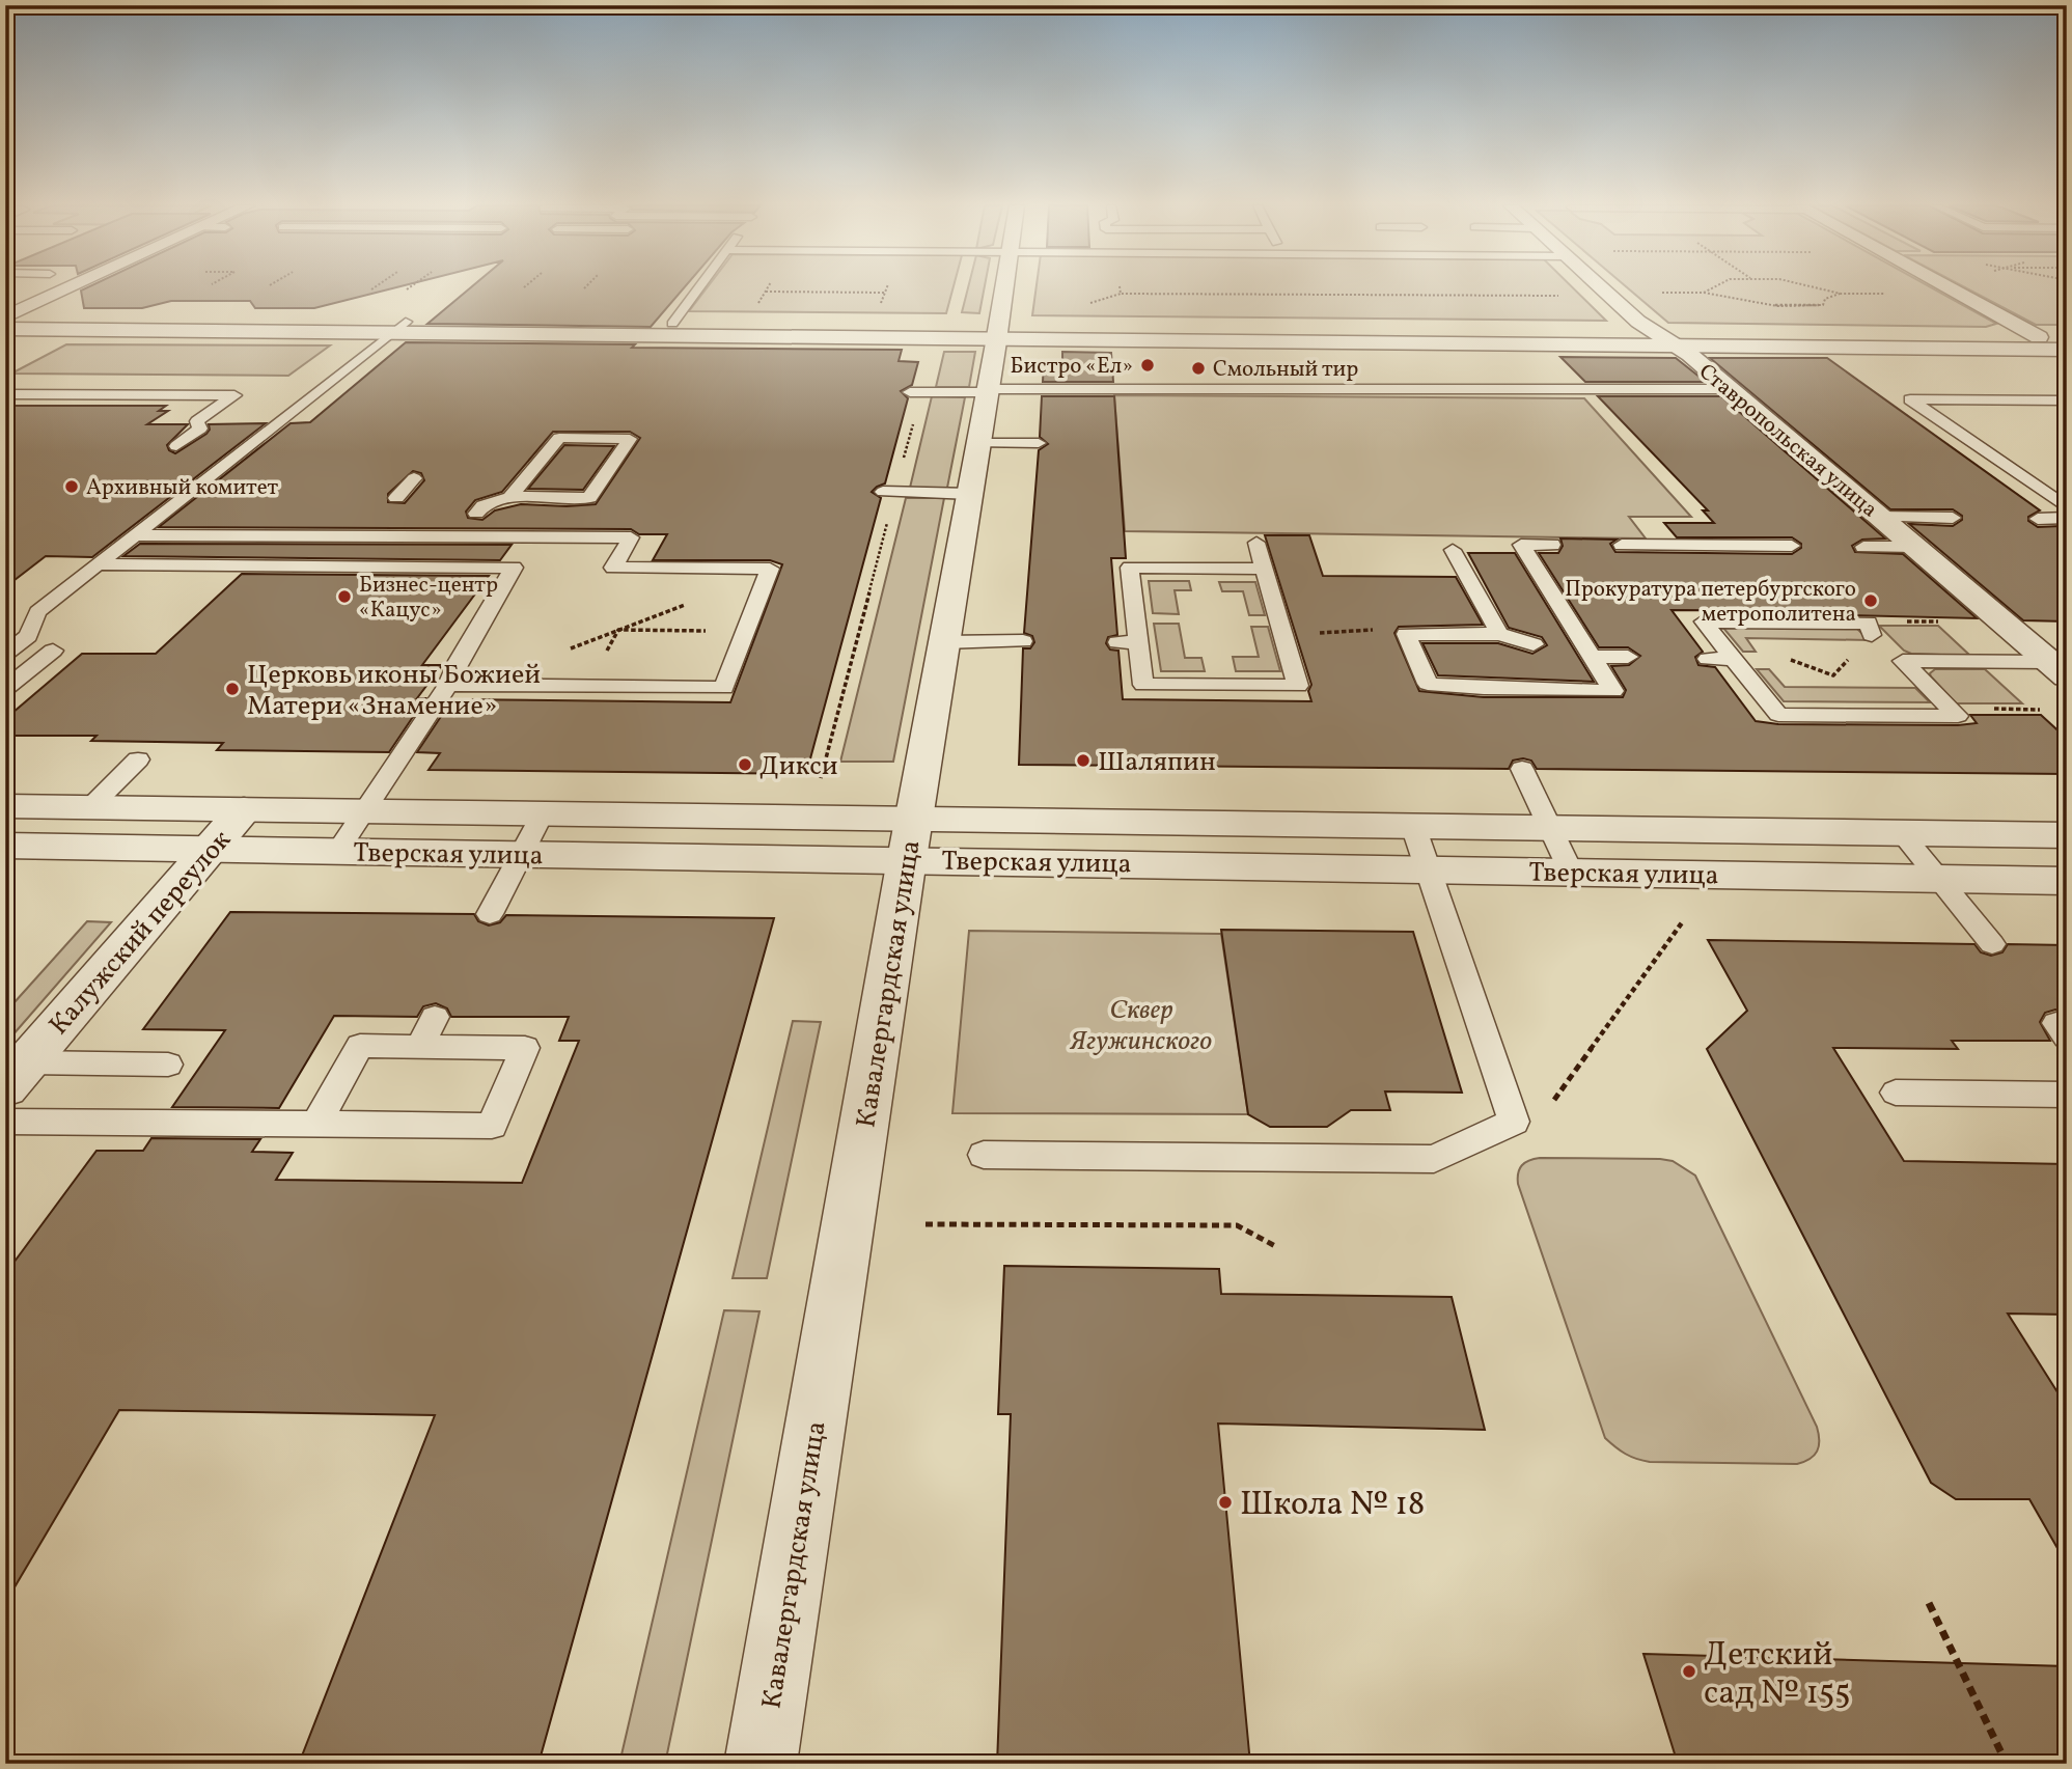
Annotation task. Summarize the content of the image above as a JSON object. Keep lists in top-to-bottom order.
{
  "streets": {
    "street": [
      "Ставропольская улица",
      "Тверская улица",
      "Калужский переулок",
      "Кавалергардская улица"
    ]
  },
  "crossings": [
    ["Тверская улица", "Калужский переулок"],
    ["Тверская улица", "Кавалергардская улица"]
  ],
  "parks": ["Сквер Ягужинского"],
  "places": [
    "Бистро «Ел»",
    "Смольный тир",
    "Архивный комитет",
    "Бизнес-центр «Кацус»",
    "Прокуратура петербургского метрополитена",
    "Церковь иконы Божией Матери «Знамение»",
    "Шаляпин",
    "Дикси",
    "Школа № 18",
    "Детский сад № 155"
  ]
}
